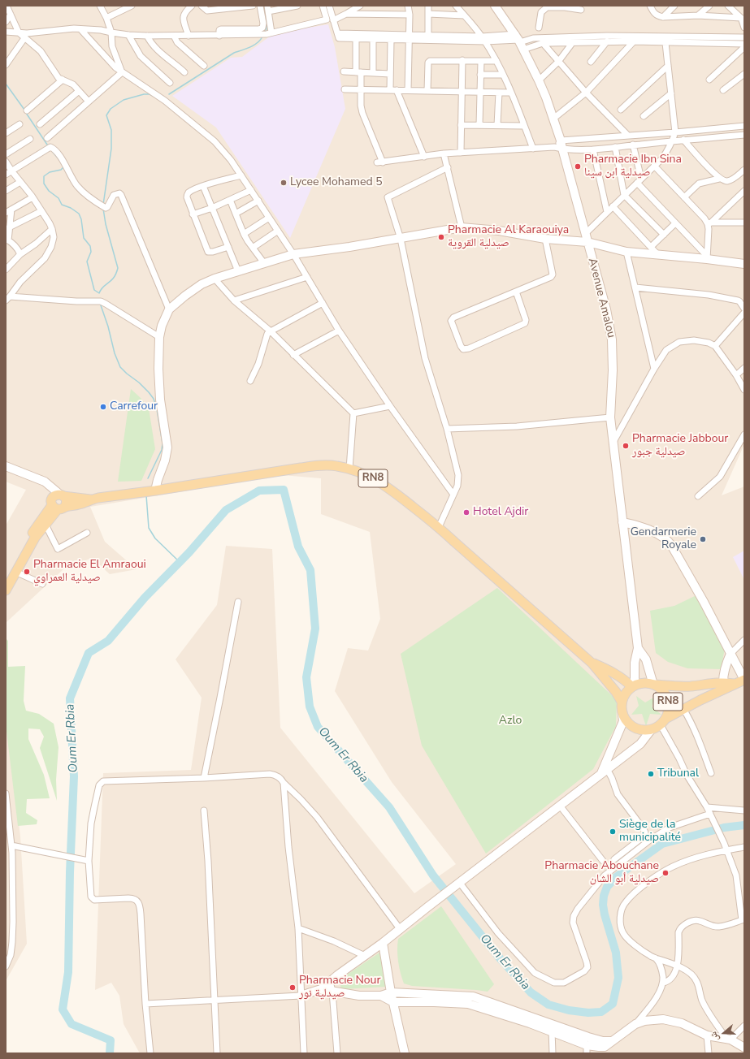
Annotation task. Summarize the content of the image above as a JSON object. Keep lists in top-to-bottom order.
{
  "streets": {
    "main road": ["RN8"],
    "street": ["Avenue Amalou"]
  },
  "water": ["Oum Er Rbia"],
  "parks": ["Azlo"],
  "places": [
    "Pharmacie Ibn Sina صيدلية ابن سينا",
    "Lycee Mohamed 5",
    "Pharmacie Al Karaouiya صيدلية القروية",
    "Carrefour",
    "Pharmacie Jabbour صيدلية جبور",
    "Hotel Ajdir",
    "Gendarmerie Royale",
    "Pharmacie El Amraoui صيدلية العمراوي",
    "Tribunal",
    "Siège de la municipalité",
    "Pharmacie Abouchane صيدلية أبو الشان",
    "Pharmacie Nour صيدلية نور"
  ],
  "north": "left"
}
